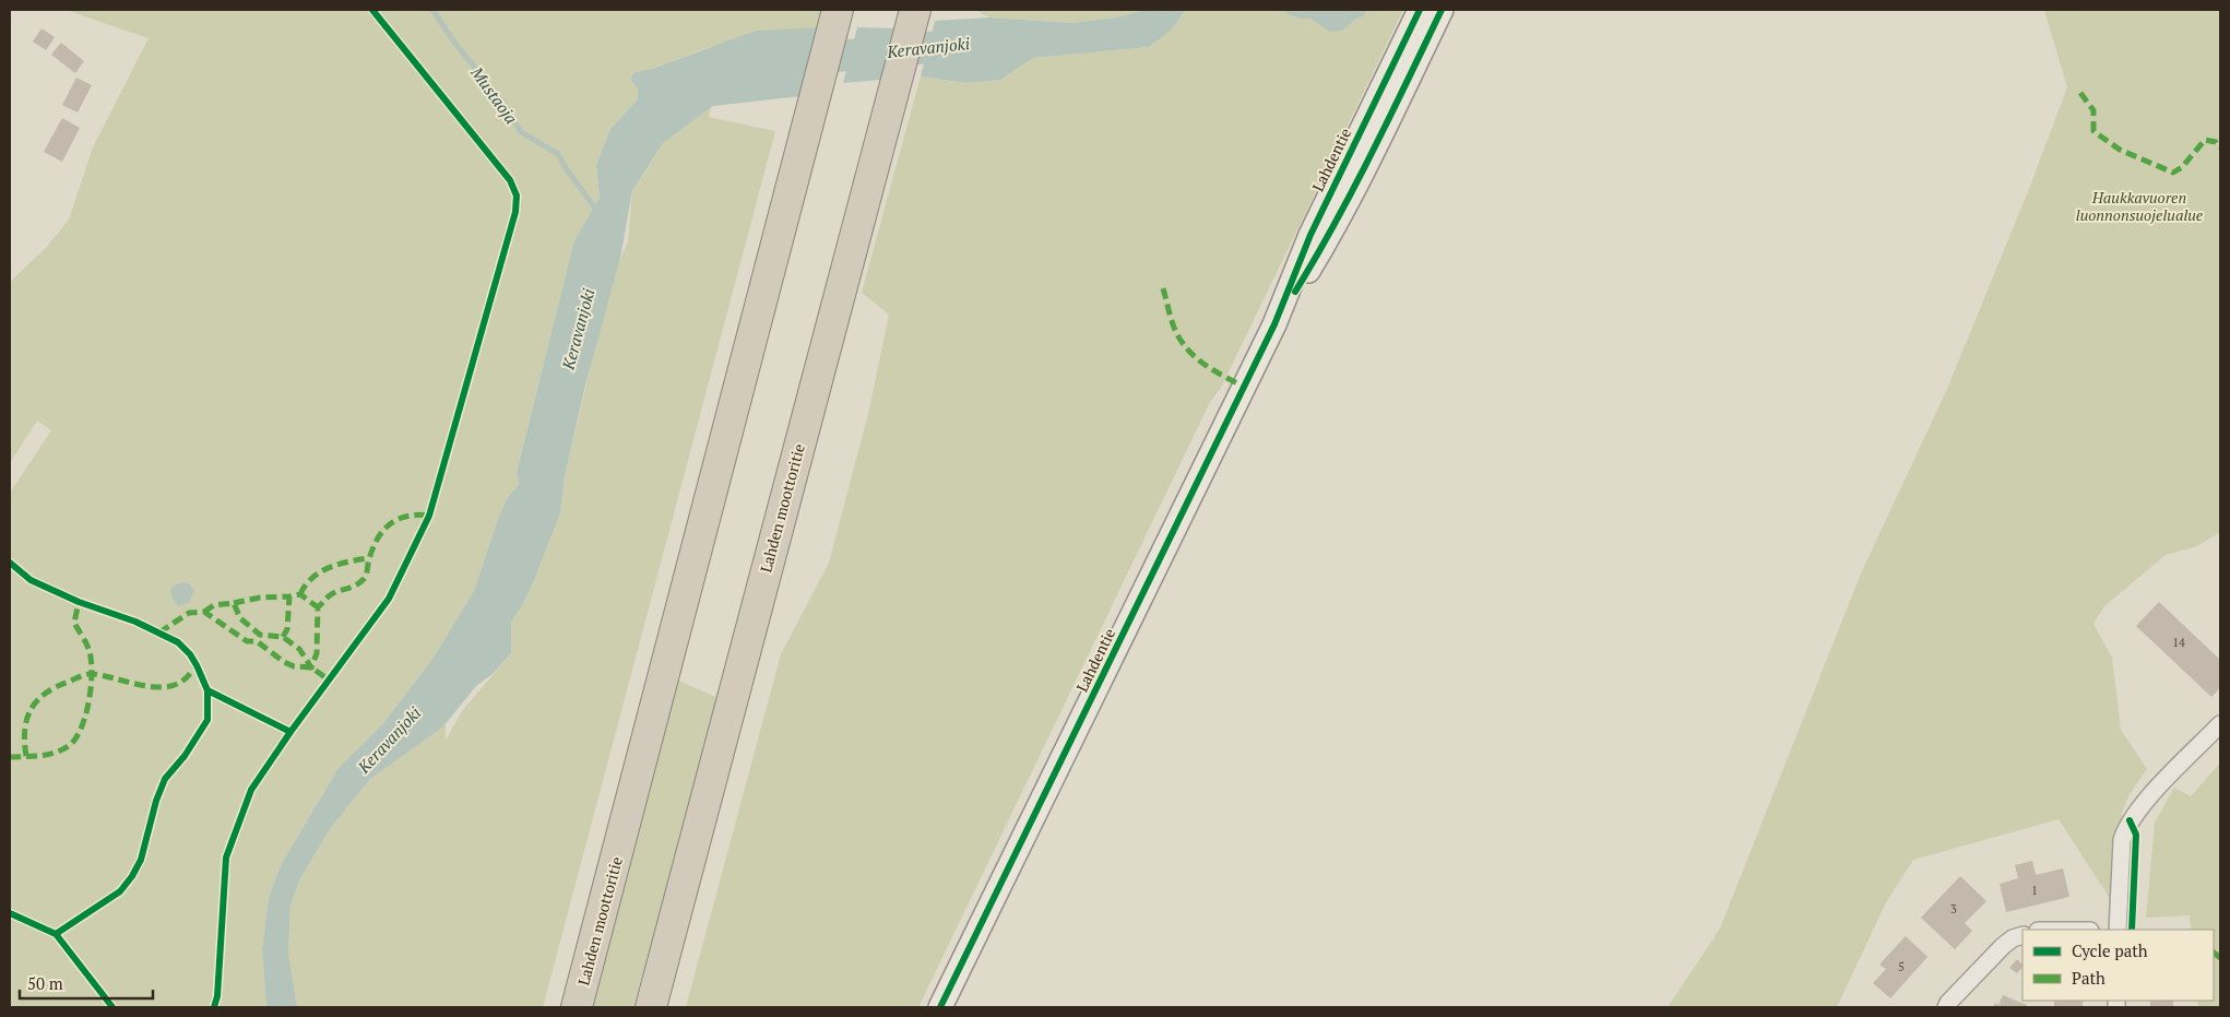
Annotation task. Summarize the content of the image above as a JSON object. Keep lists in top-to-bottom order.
{
  "streets": {
    "highway": ["Lahden moottoritie"],
    "main road": ["Lahdentie"]
  },
  "water": ["Keravanjoki", "Mustaoja"],
  "parks": ["Haukkavuoren luonnonsuojelualue"],
  "house_numbers": [
    "14",
    "1",
    "3",
    "5"
  ],
  "legend": ["Cycle path", "Path"],
  "scale_bar": "50 m"
}
